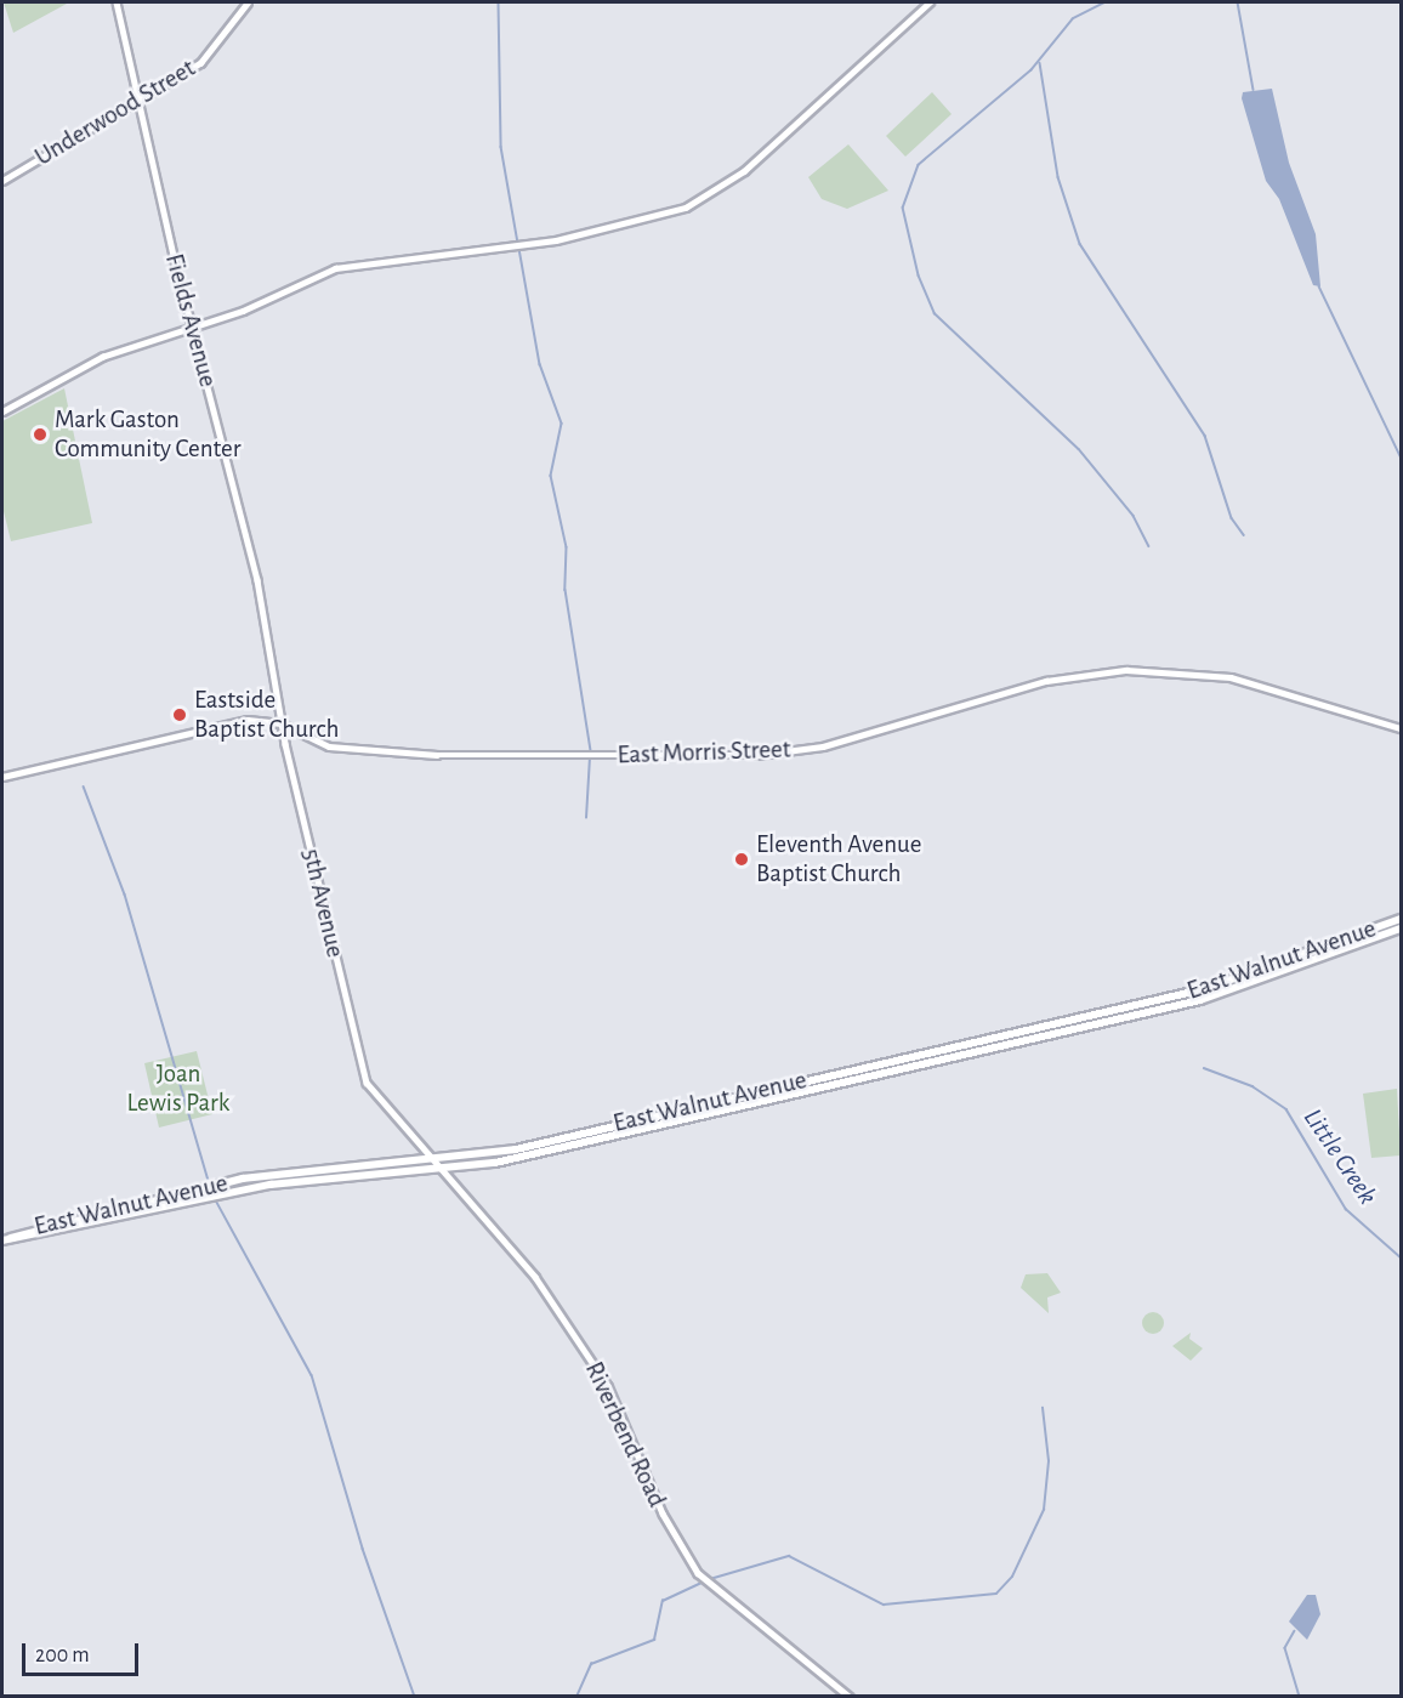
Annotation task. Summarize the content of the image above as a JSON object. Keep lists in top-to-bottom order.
{
  "streets": {
    "main road": ["East Walnut Avenue"],
    "street": [
      "Underwood Street",
      "Fields Avenue",
      "East Morris Street",
      "5th Avenue",
      "Riverbend Road"
    ]
  },
  "crossings": [
    ["Underwood Street", "Fields Avenue"],
    ["Fields Avenue", "East Morris Street"],
    ["Fields Avenue", "5th Avenue"],
    ["East Morris Street", "5th Avenue"],
    ["5th Avenue", "Riverbend Road"],
    ["East Walnut Avenue", "Riverbend Road"]
  ],
  "water": ["Little Creek"],
  "parks": ["Joan Lewis Park"],
  "places": ["Mark Gaston Community Center", "Eastside Baptist Church", "Eleventh Avenue Baptist Church"],
  "scale_bar": "200 m"
}
